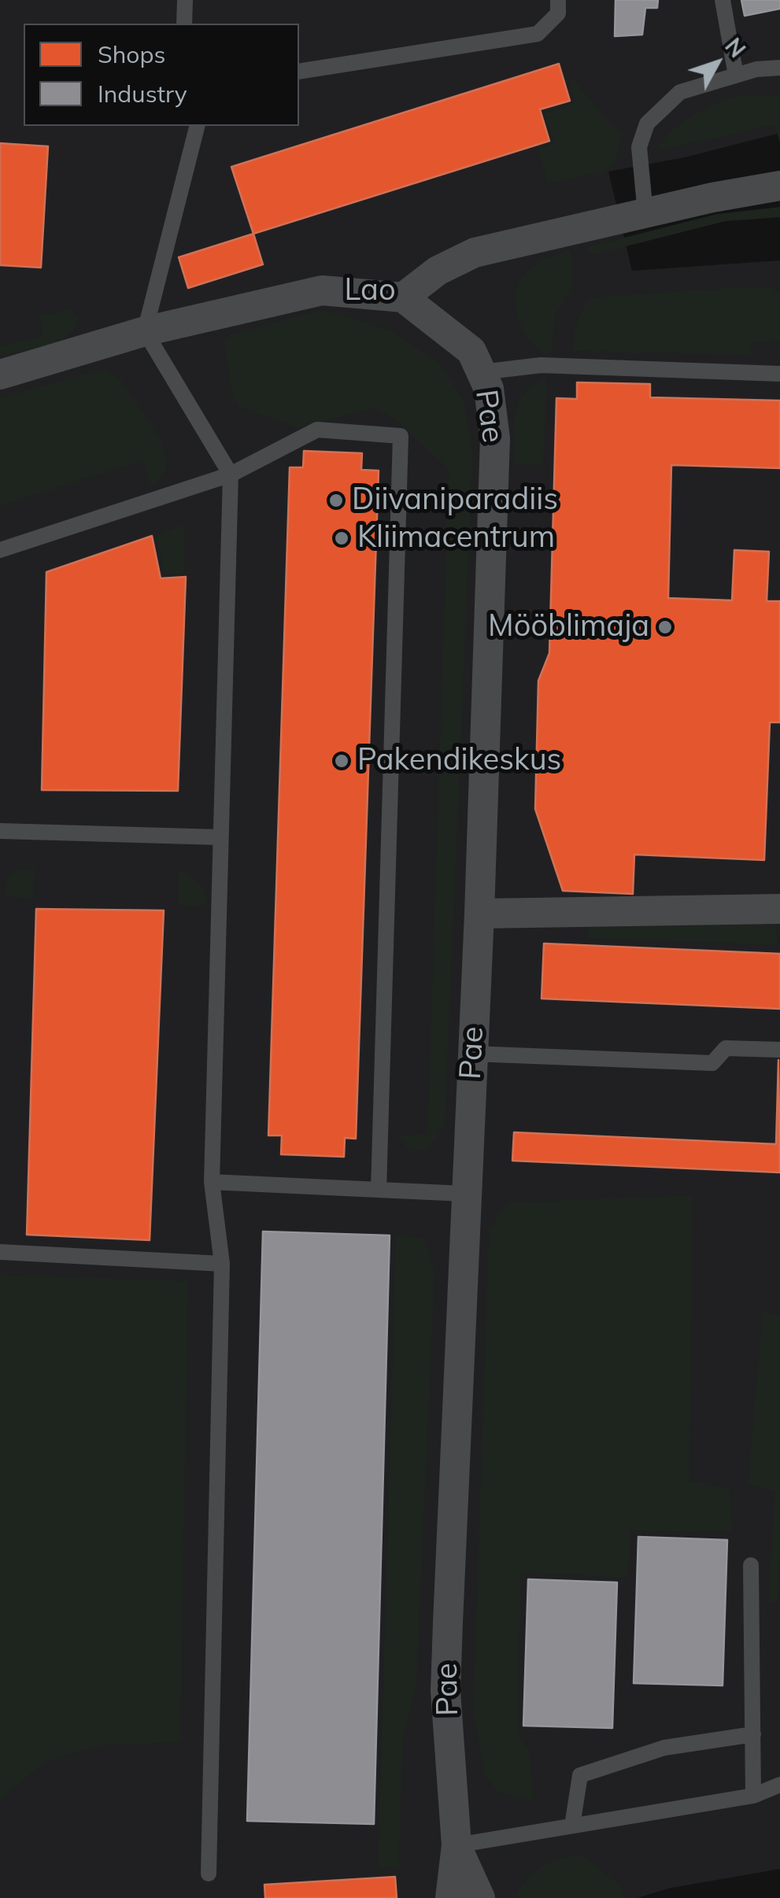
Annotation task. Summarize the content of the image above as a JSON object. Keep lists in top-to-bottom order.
{
  "streets": {
    "street": ["Lao", "Pae"]
  },
  "crossings": [
    ["Lao", "Pae"]
  ],
  "places": [
    "Diivaniparadiis",
    "Kliimacentrum",
    "Mööblimaja",
    "Pakendikeskus"
  ],
  "legend": ["Shops", "Industry"],
  "north": "top right"
}
